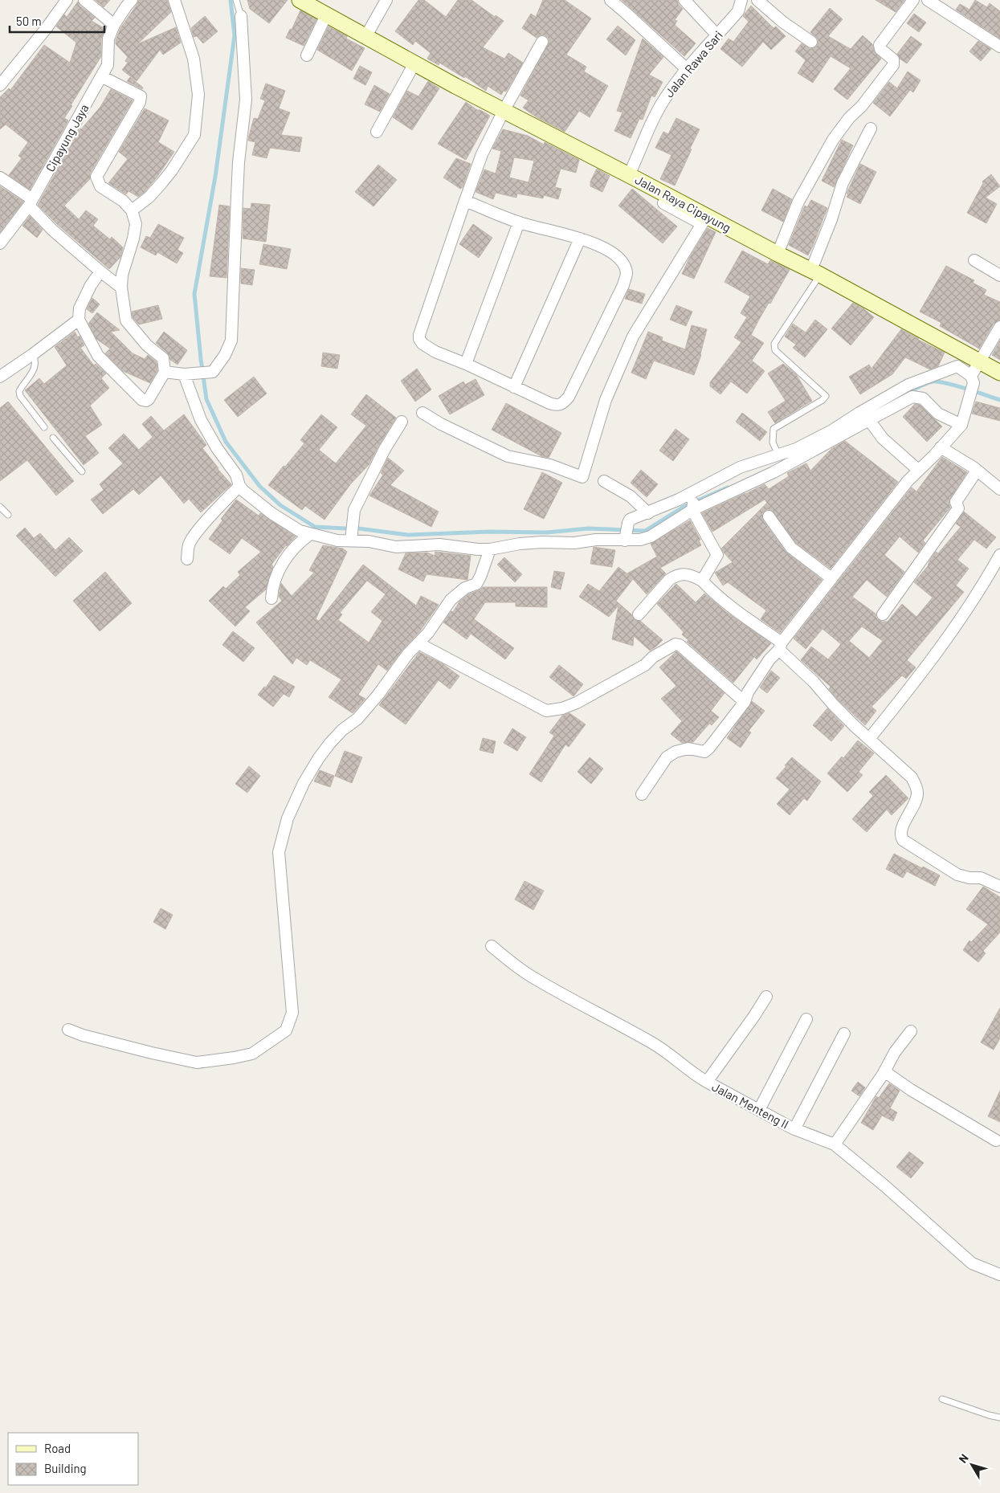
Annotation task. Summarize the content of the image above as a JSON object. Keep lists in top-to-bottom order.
{
  "streets": {
    "main road": ["Jalan Raya Cipayung"],
    "street": ["Jalan Rawa Sari", "Cipayung Jaya", "Jalan Menteng II"]
  },
  "crossings": [
    ["Jalan Rawa Sari", "Jalan Raya Cipayung"]
  ],
  "legend": ["Road", "Building"],
  "scale_bar": "50 m",
  "north": "top left"
}
